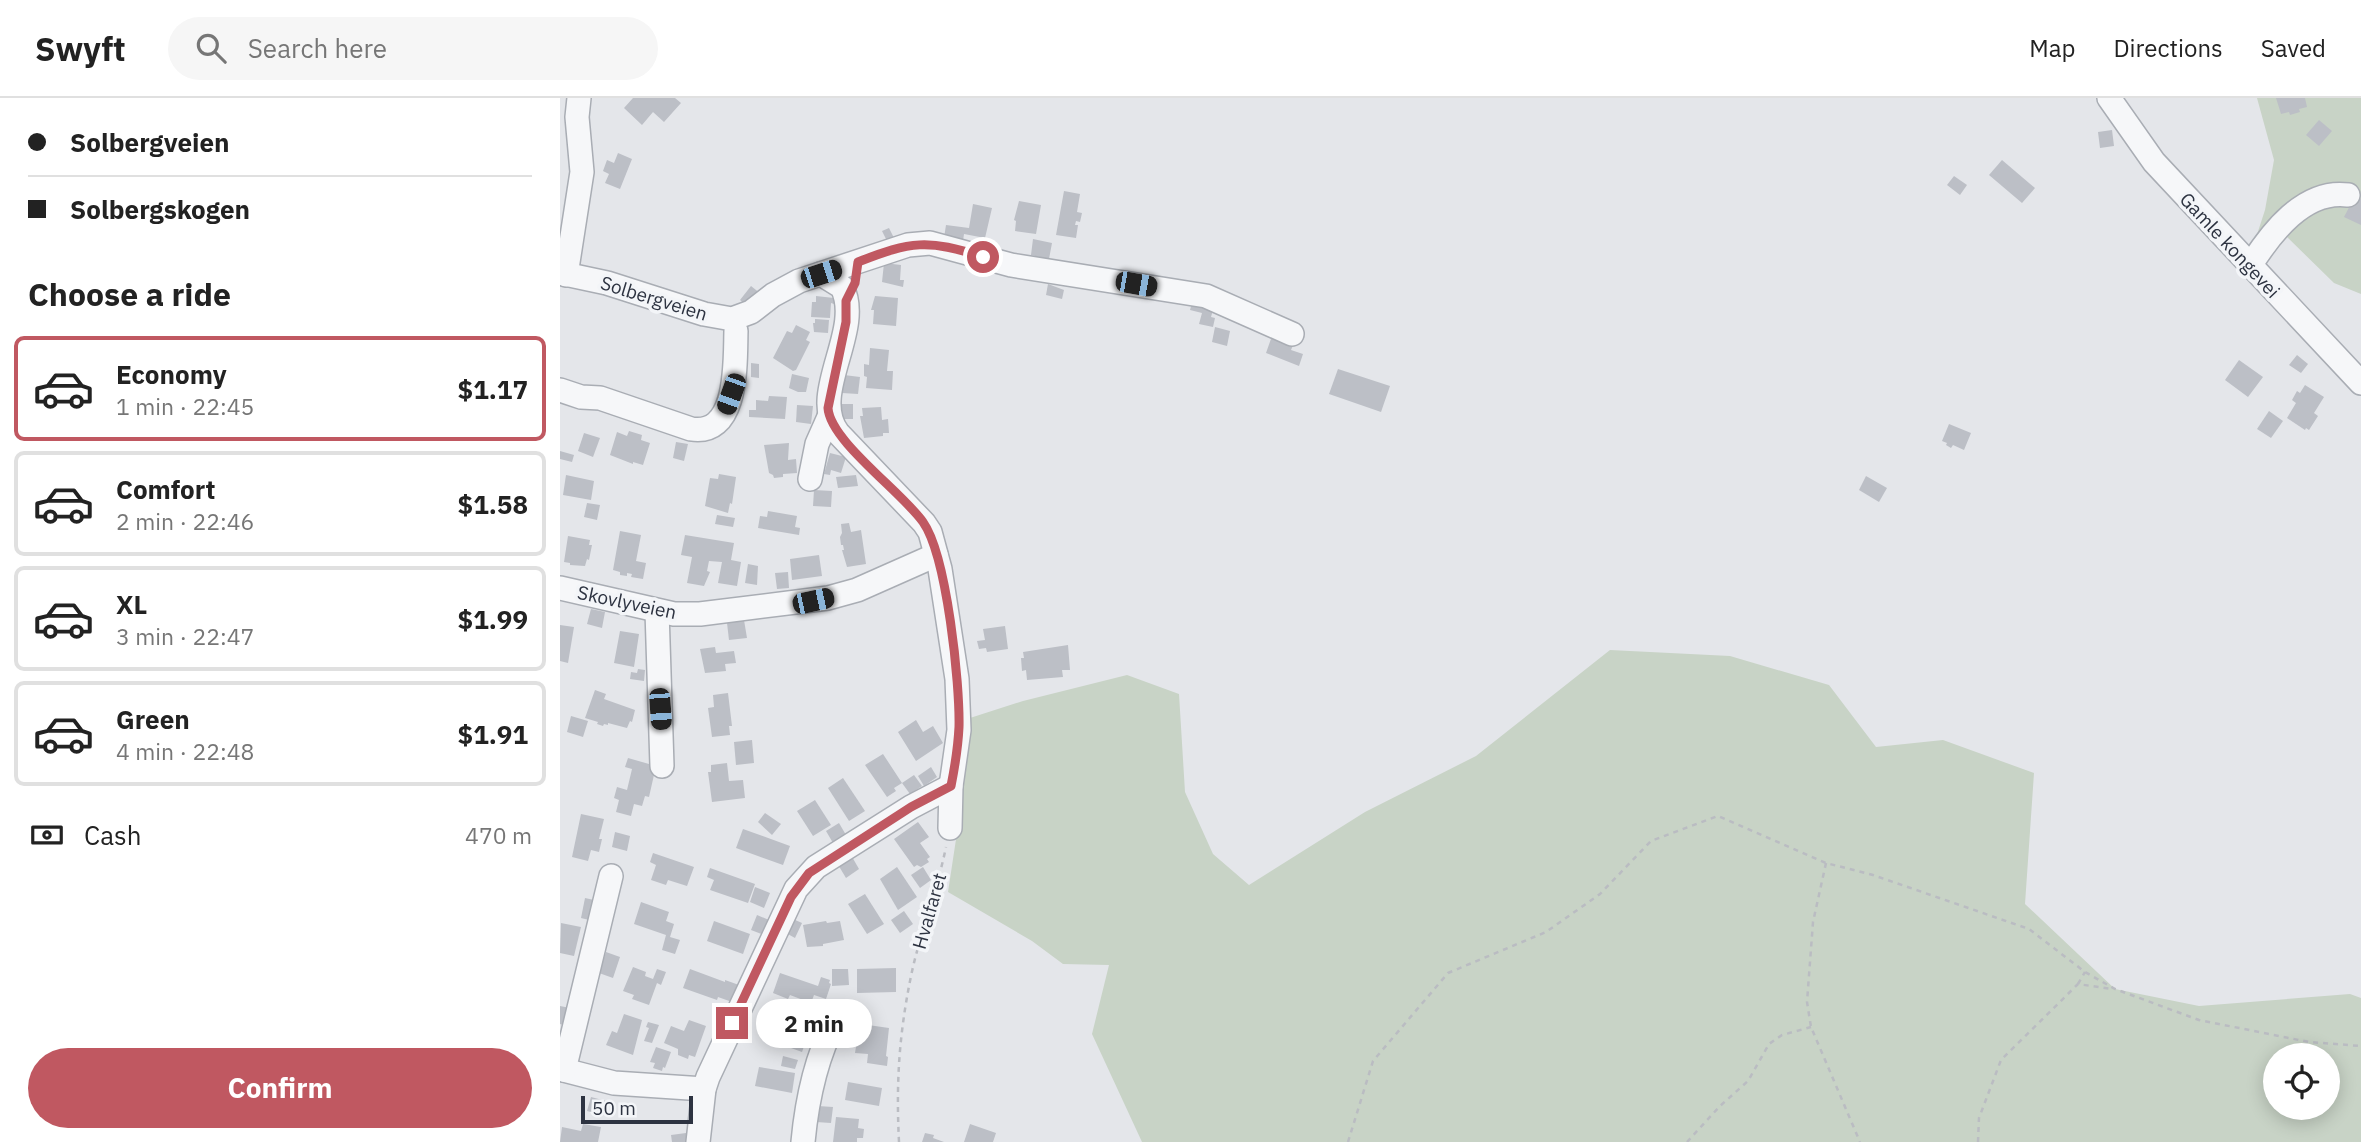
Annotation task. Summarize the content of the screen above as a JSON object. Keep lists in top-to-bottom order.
{
  "streets": {
    "street": ["Gamle kongevei", "Solbergveien", "Skovlyveien"],
    "path": ["Hvalfaret"]
  },
  "scale_bar": "50 m",
  "page": {
    "header": "Swyft",
    "search": "Search here",
    "nav": ["Map", "Directions", "Saved"],
    "banner": ["Solbergveien", "Solbergskogen"],
    "heading": "Choose a ride",
    "list": [
      {
        "name": "Economy",
        "note": "1 min · 22:45",
        "value": "$1.17"
      },
      {
        "name": "Comfort",
        "note": "2 min · 22:46",
        "value": "$1.58"
      },
      {
        "name": "XL",
        "note": "3 min · 22:47",
        "value": "$1.99"
      },
      {
        "name": "Green",
        "note": "4 min · 22:48",
        "value": "$1.91"
      }
    ],
    "pay": ["Cash", "470 m"],
    "bubble": "2 min",
    "buttons": "Confirm",
    "scale": "50 m"
  }
}
